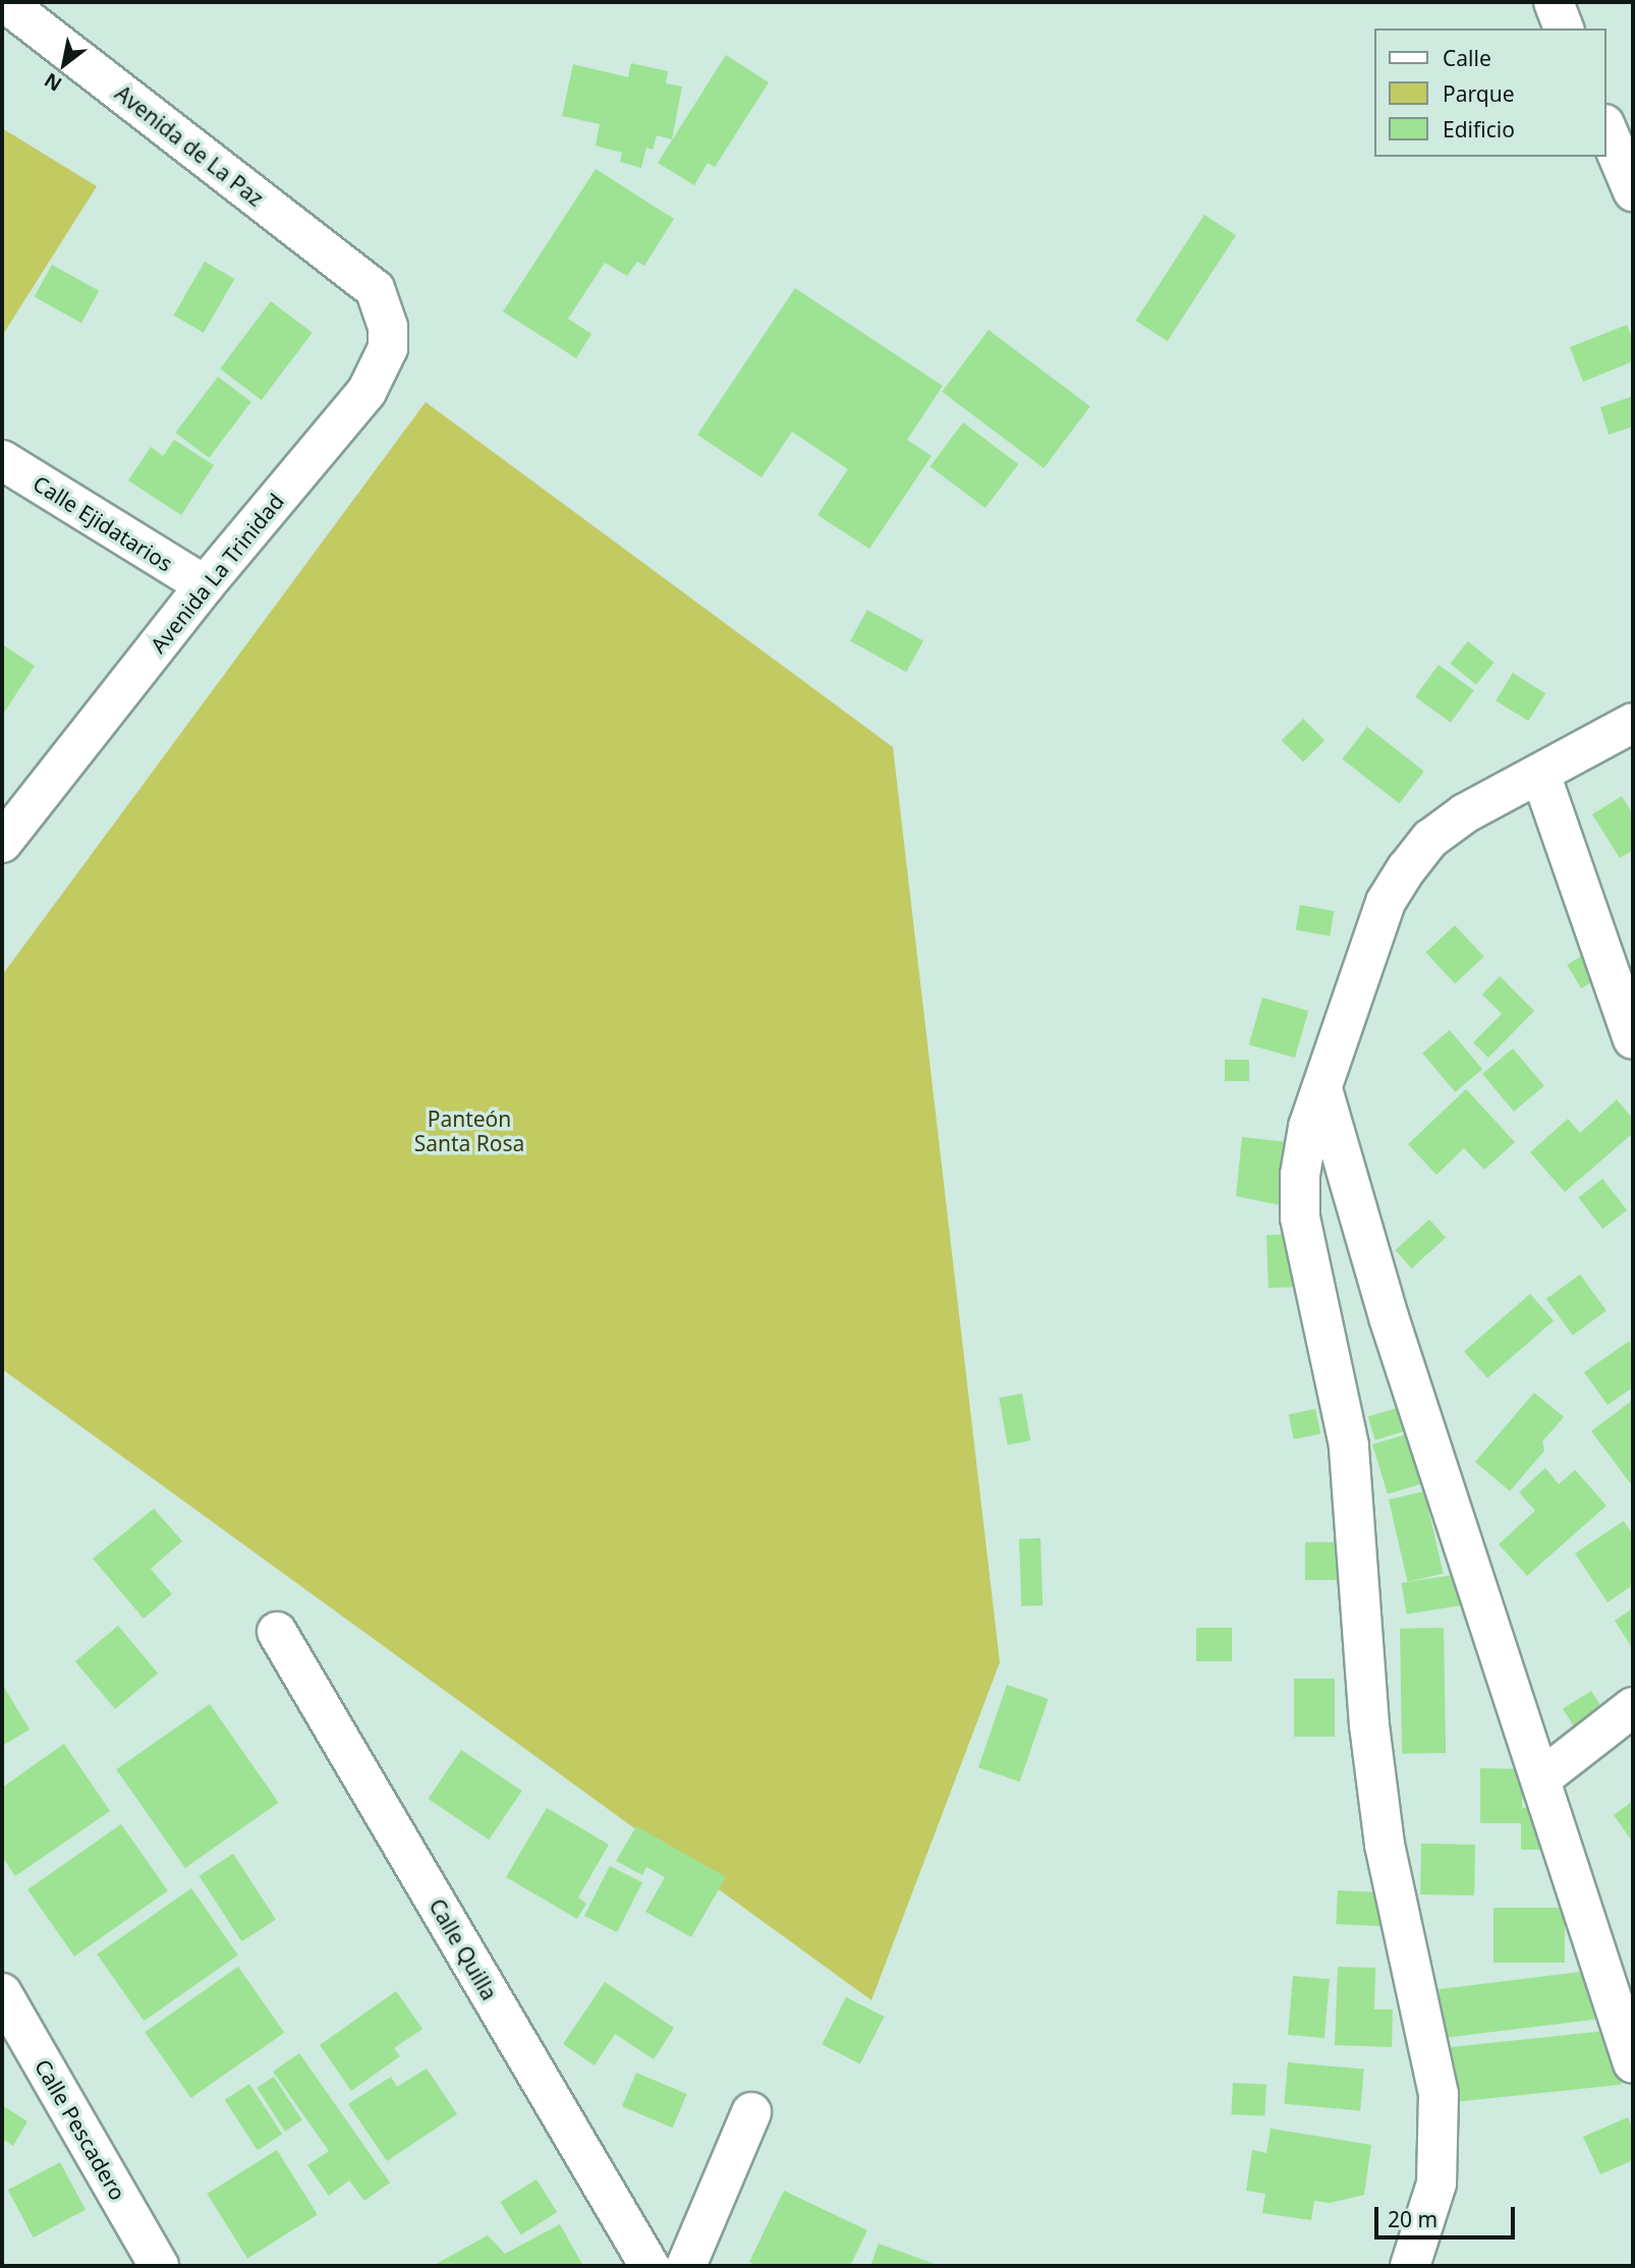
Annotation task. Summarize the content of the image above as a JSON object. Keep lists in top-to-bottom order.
{
  "streets": {
    "street": [
      "Avenida de La Paz",
      "Calle Ejidatarios",
      "Avenida La Trinidad",
      "Calle Quilla",
      "Calle Pescadero"
    ]
  },
  "crossings": [
    ["Avenida de La Paz", "Avenida La Trinidad"],
    ["Calle Ejidatarios", "Avenida La Trinidad"]
  ],
  "parks": ["Panteón Santa Rosa"],
  "legend": ["Calle", "Parque", "Edificio"],
  "scale_bar": "20 m",
  "north": "bottom left"
}
